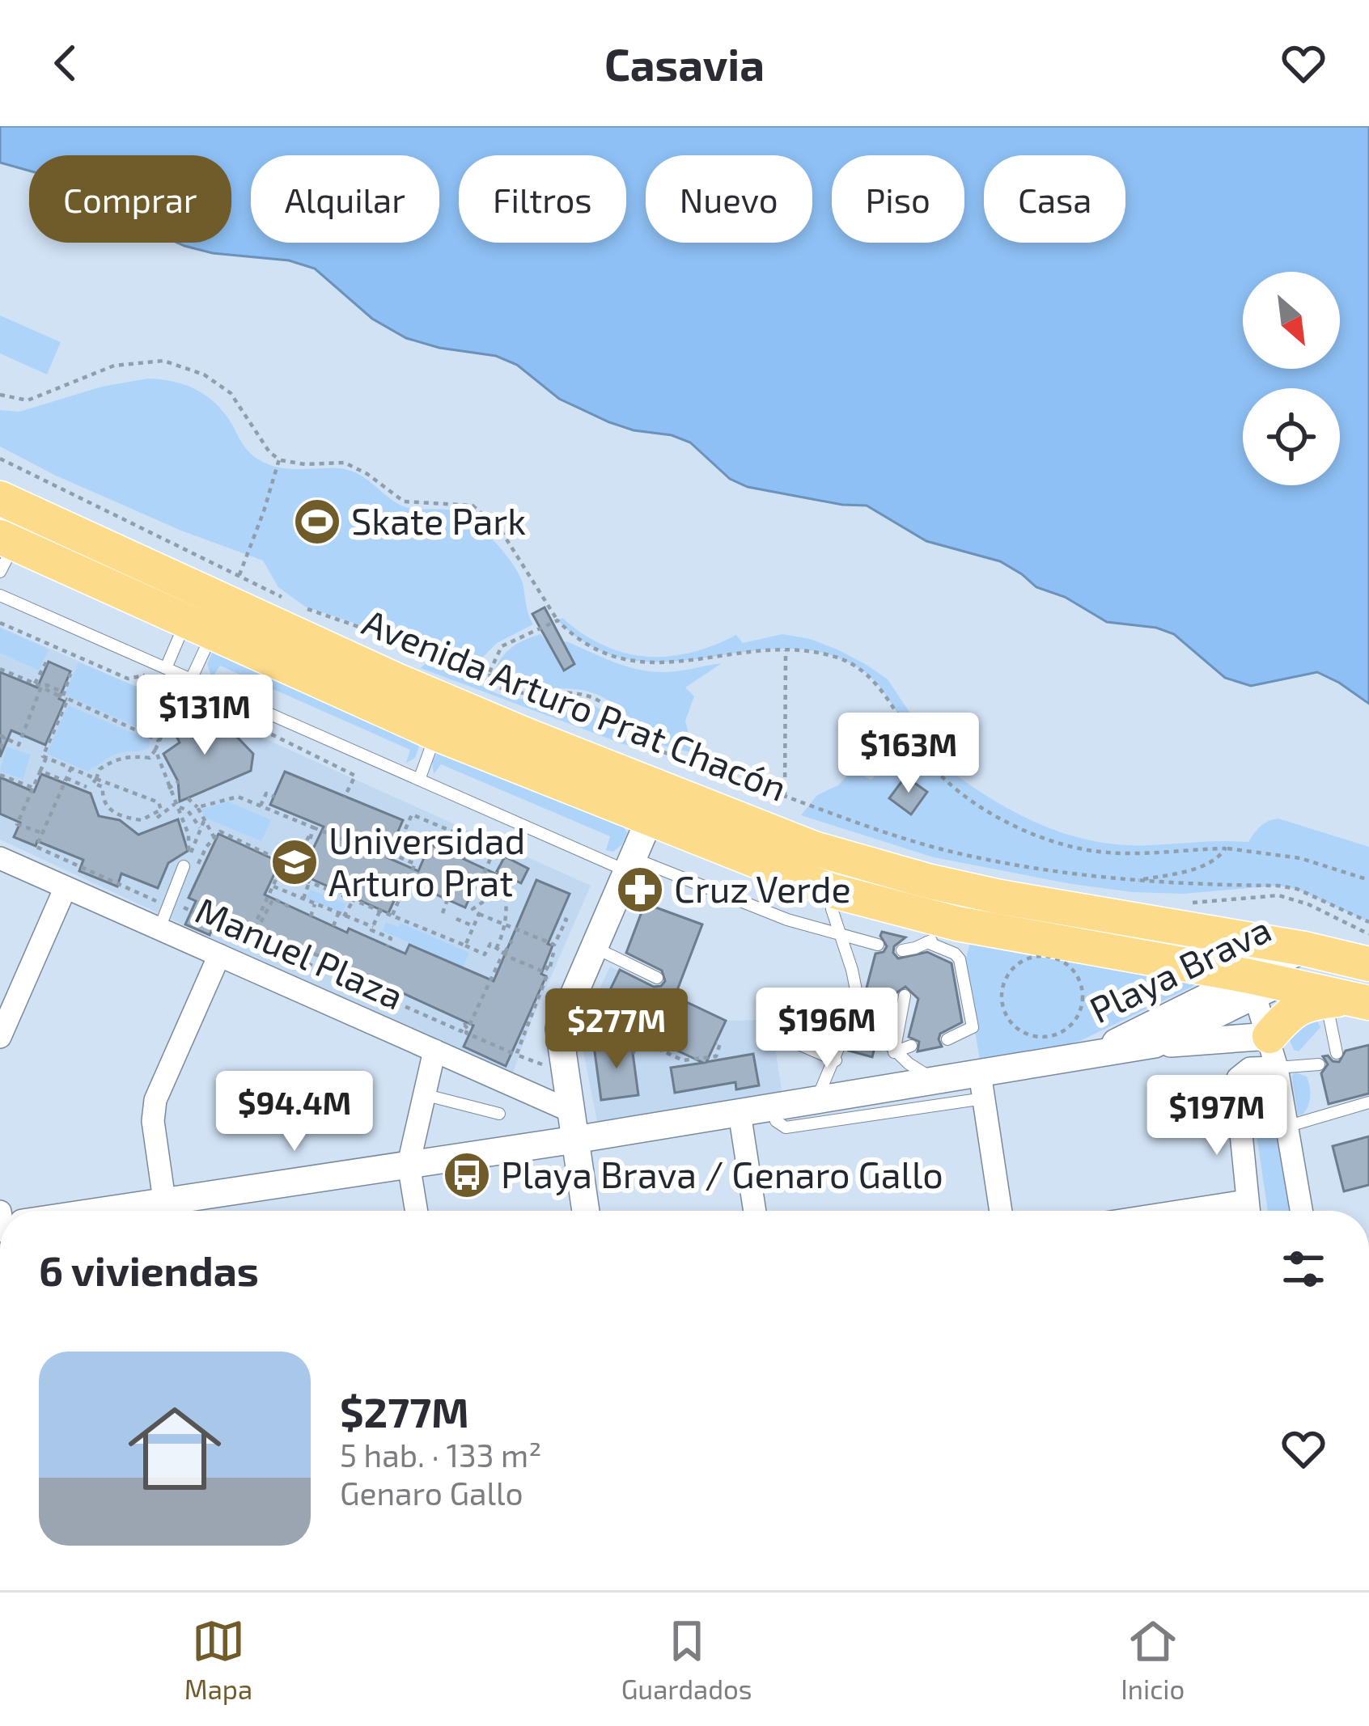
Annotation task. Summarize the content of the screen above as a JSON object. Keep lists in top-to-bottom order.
{
  "streets": {
    "main road": ["Avenida Arturo Prat Chacón"],
    "street": ["Manuel Plaza", "Playa Brava"]
  },
  "crossings": [
    ["Avenida Arturo Prat Chacón", "Playa Brava"]
  ],
  "places": {
    "sports": ["Skate Park"],
    "school or university": ["Universidad Arturo Prat"],
    "pharmacy": ["Cruz Verde"],
    "bus stop": ["Playa Brava / Genaro Gallo"]
  },
  "north": "bottom right",
  "page": {
    "header": "Casavia",
    "chip": [
      "Comprar",
      "Alquilar",
      "Filtros",
      "Nuevo",
      "Piso",
      "Casa"
    ],
    "price": [
      "$131M",
      "$163M",
      "$196M",
      "$277M",
      "$94.4M",
      "$197M"
    ],
    "heading": "6 viviendas",
    "list": [
      {
        "name": "$277M",
        "note": "5 hab. · 133 m² · Genaro Gallo"
      }
    ],
    "tabs": ["Mapa", "Guardados", "Inicio"]
  }
}
